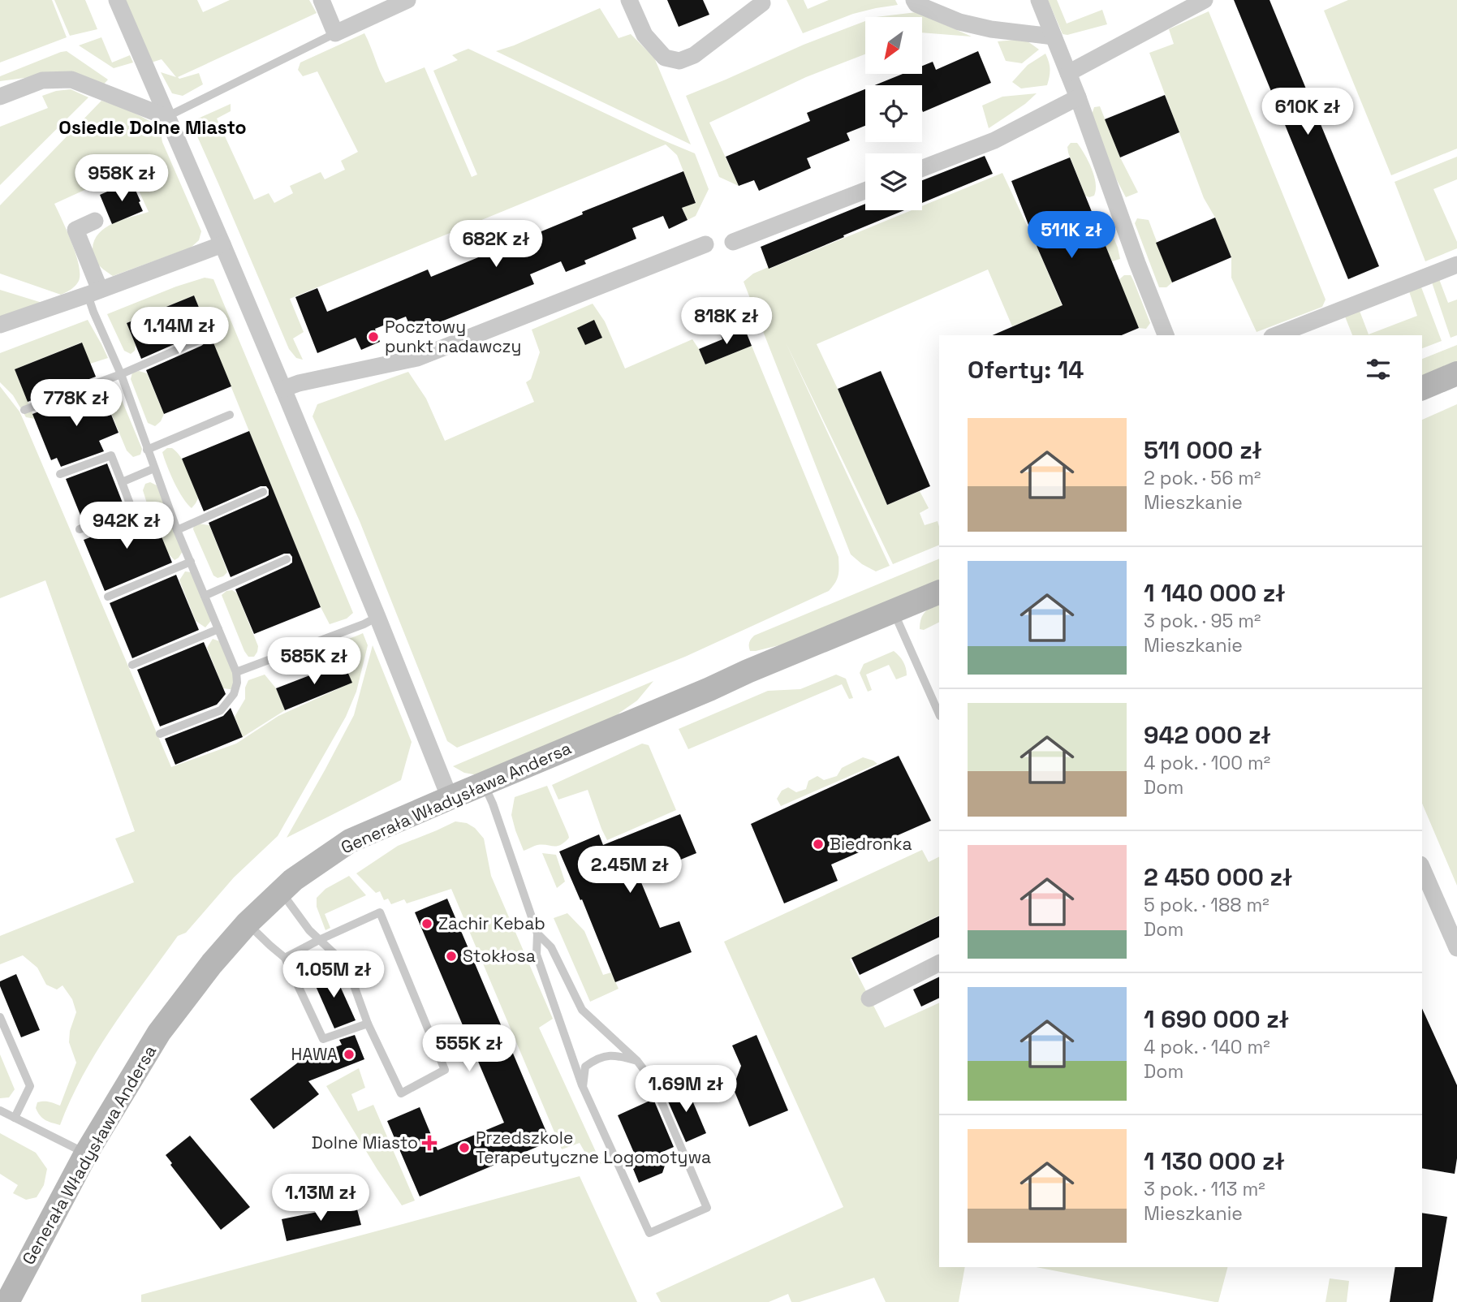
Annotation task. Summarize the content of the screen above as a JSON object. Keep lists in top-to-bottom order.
{
  "streets": {
    "main road": ["Generała Władysława Andersa"]
  },
  "districts": ["Osiedle Dolne Miasto"],
  "places": {
    "other": [
      "Pocztowy punkt nadawczy",
      "Biedronka",
      "Zachir Kebab",
      "Stokłosa",
      "HAWA",
      "Przedszkole Terapeutyczne Logomotywa"
    ],
    "health": ["Dolne Miasto"]
  },
  "north": "bottom left",
  "page": {
    "price": [
      "610K zł",
      "958K zł",
      "511K zł",
      "682K zł",
      "818K zł",
      "1.14M zł",
      "778K zł",
      "942K zł",
      "585K zł",
      "2.45M zł",
      "1.05M zł",
      "555K zł",
      "1.69M zł",
      "1.13M zł"
    ],
    "heading": "Oferty: 14",
    "list": [
      {
        "name": "511 000 zł",
        "note": "2 pok. · 56 m² · Mieszkanie"
      },
      {
        "name": "1 140 000 zł",
        "note": "3 pok. · 95 m² · Mieszkanie"
      },
      {
        "name": "942 000 zł",
        "note": "4 pok. · 100 m² · Dom"
      },
      {
        "name": "2 450 000 zł",
        "note": "5 pok. · 188 m² · Dom"
      },
      {
        "name": "1 690 000 zł",
        "note": "4 pok. · 140 m² · Dom"
      },
      {
        "name": "1 130 000 zł",
        "note": "3 pok. · 113 m² · Mieszkanie"
      }
    ]
  }
}
